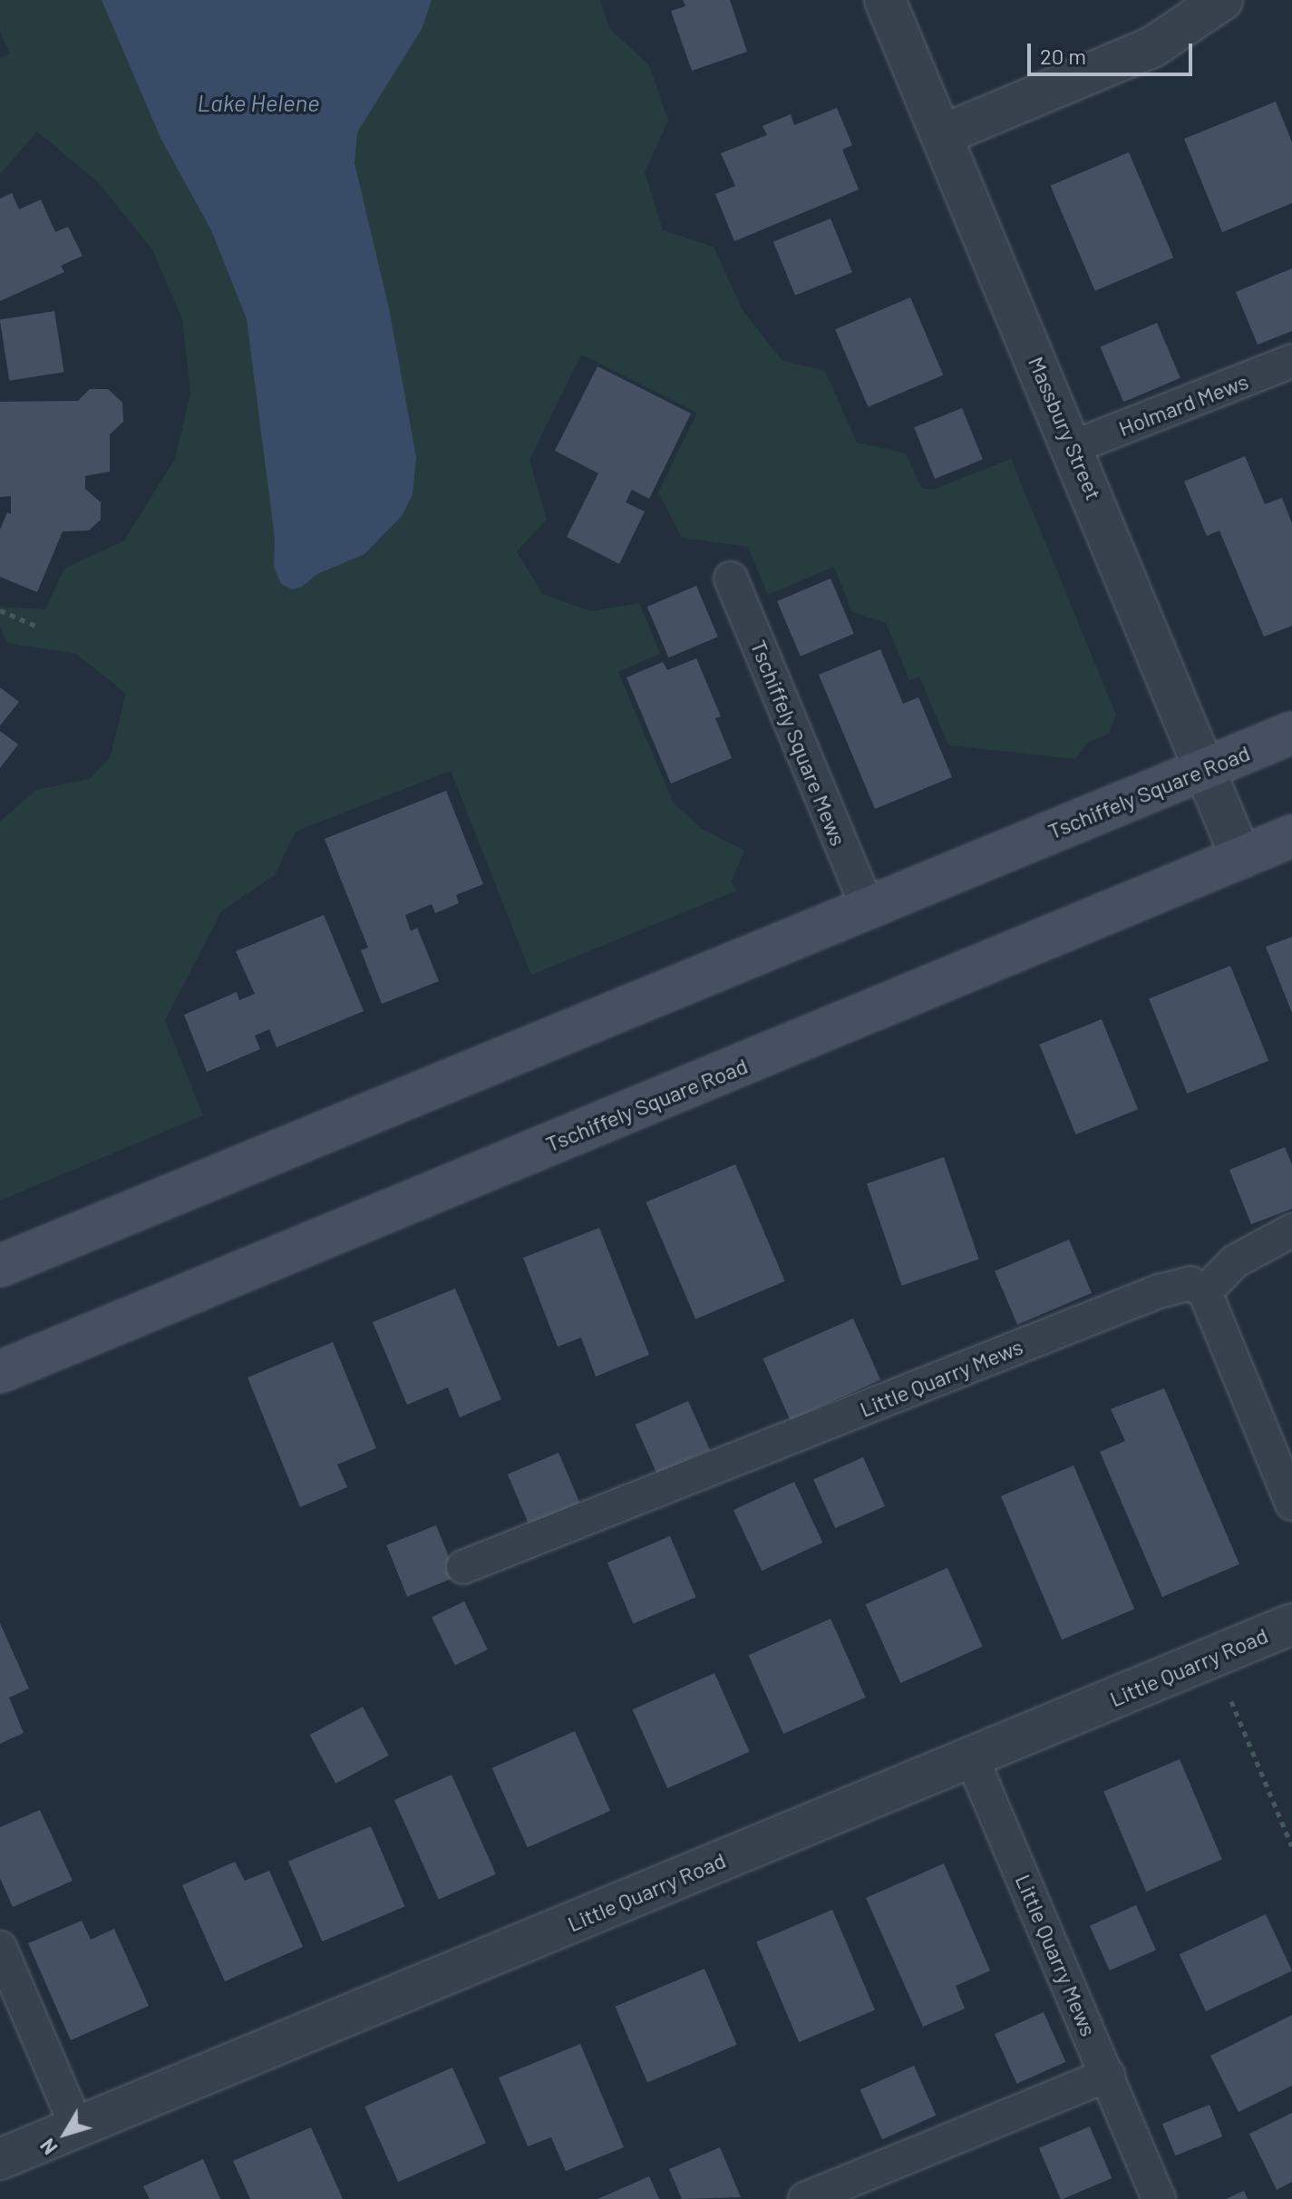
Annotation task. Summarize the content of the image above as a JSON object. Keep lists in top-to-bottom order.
{
  "streets": {
    "street": ["Massbury Street", "Tschiffely Square Road", "Little Quarry Road"],
    "lane": ["Holmard Mews", "Tschiffely Square Mews", "Little Quarry Mews"]
  },
  "crossings": [
    ["Holmard Mews", "Massbury Street"],
    ["Massbury Street", "Tschiffely Square Road"],
    ["Tschiffely Square Mews", "Tschiffely Square Road"],
    ["Little Quarry Mews", "Little Quarry Road"]
  ],
  "water": ["Lake Helene"],
  "scale_bar": "20 m",
  "north": "bottom left"
}
